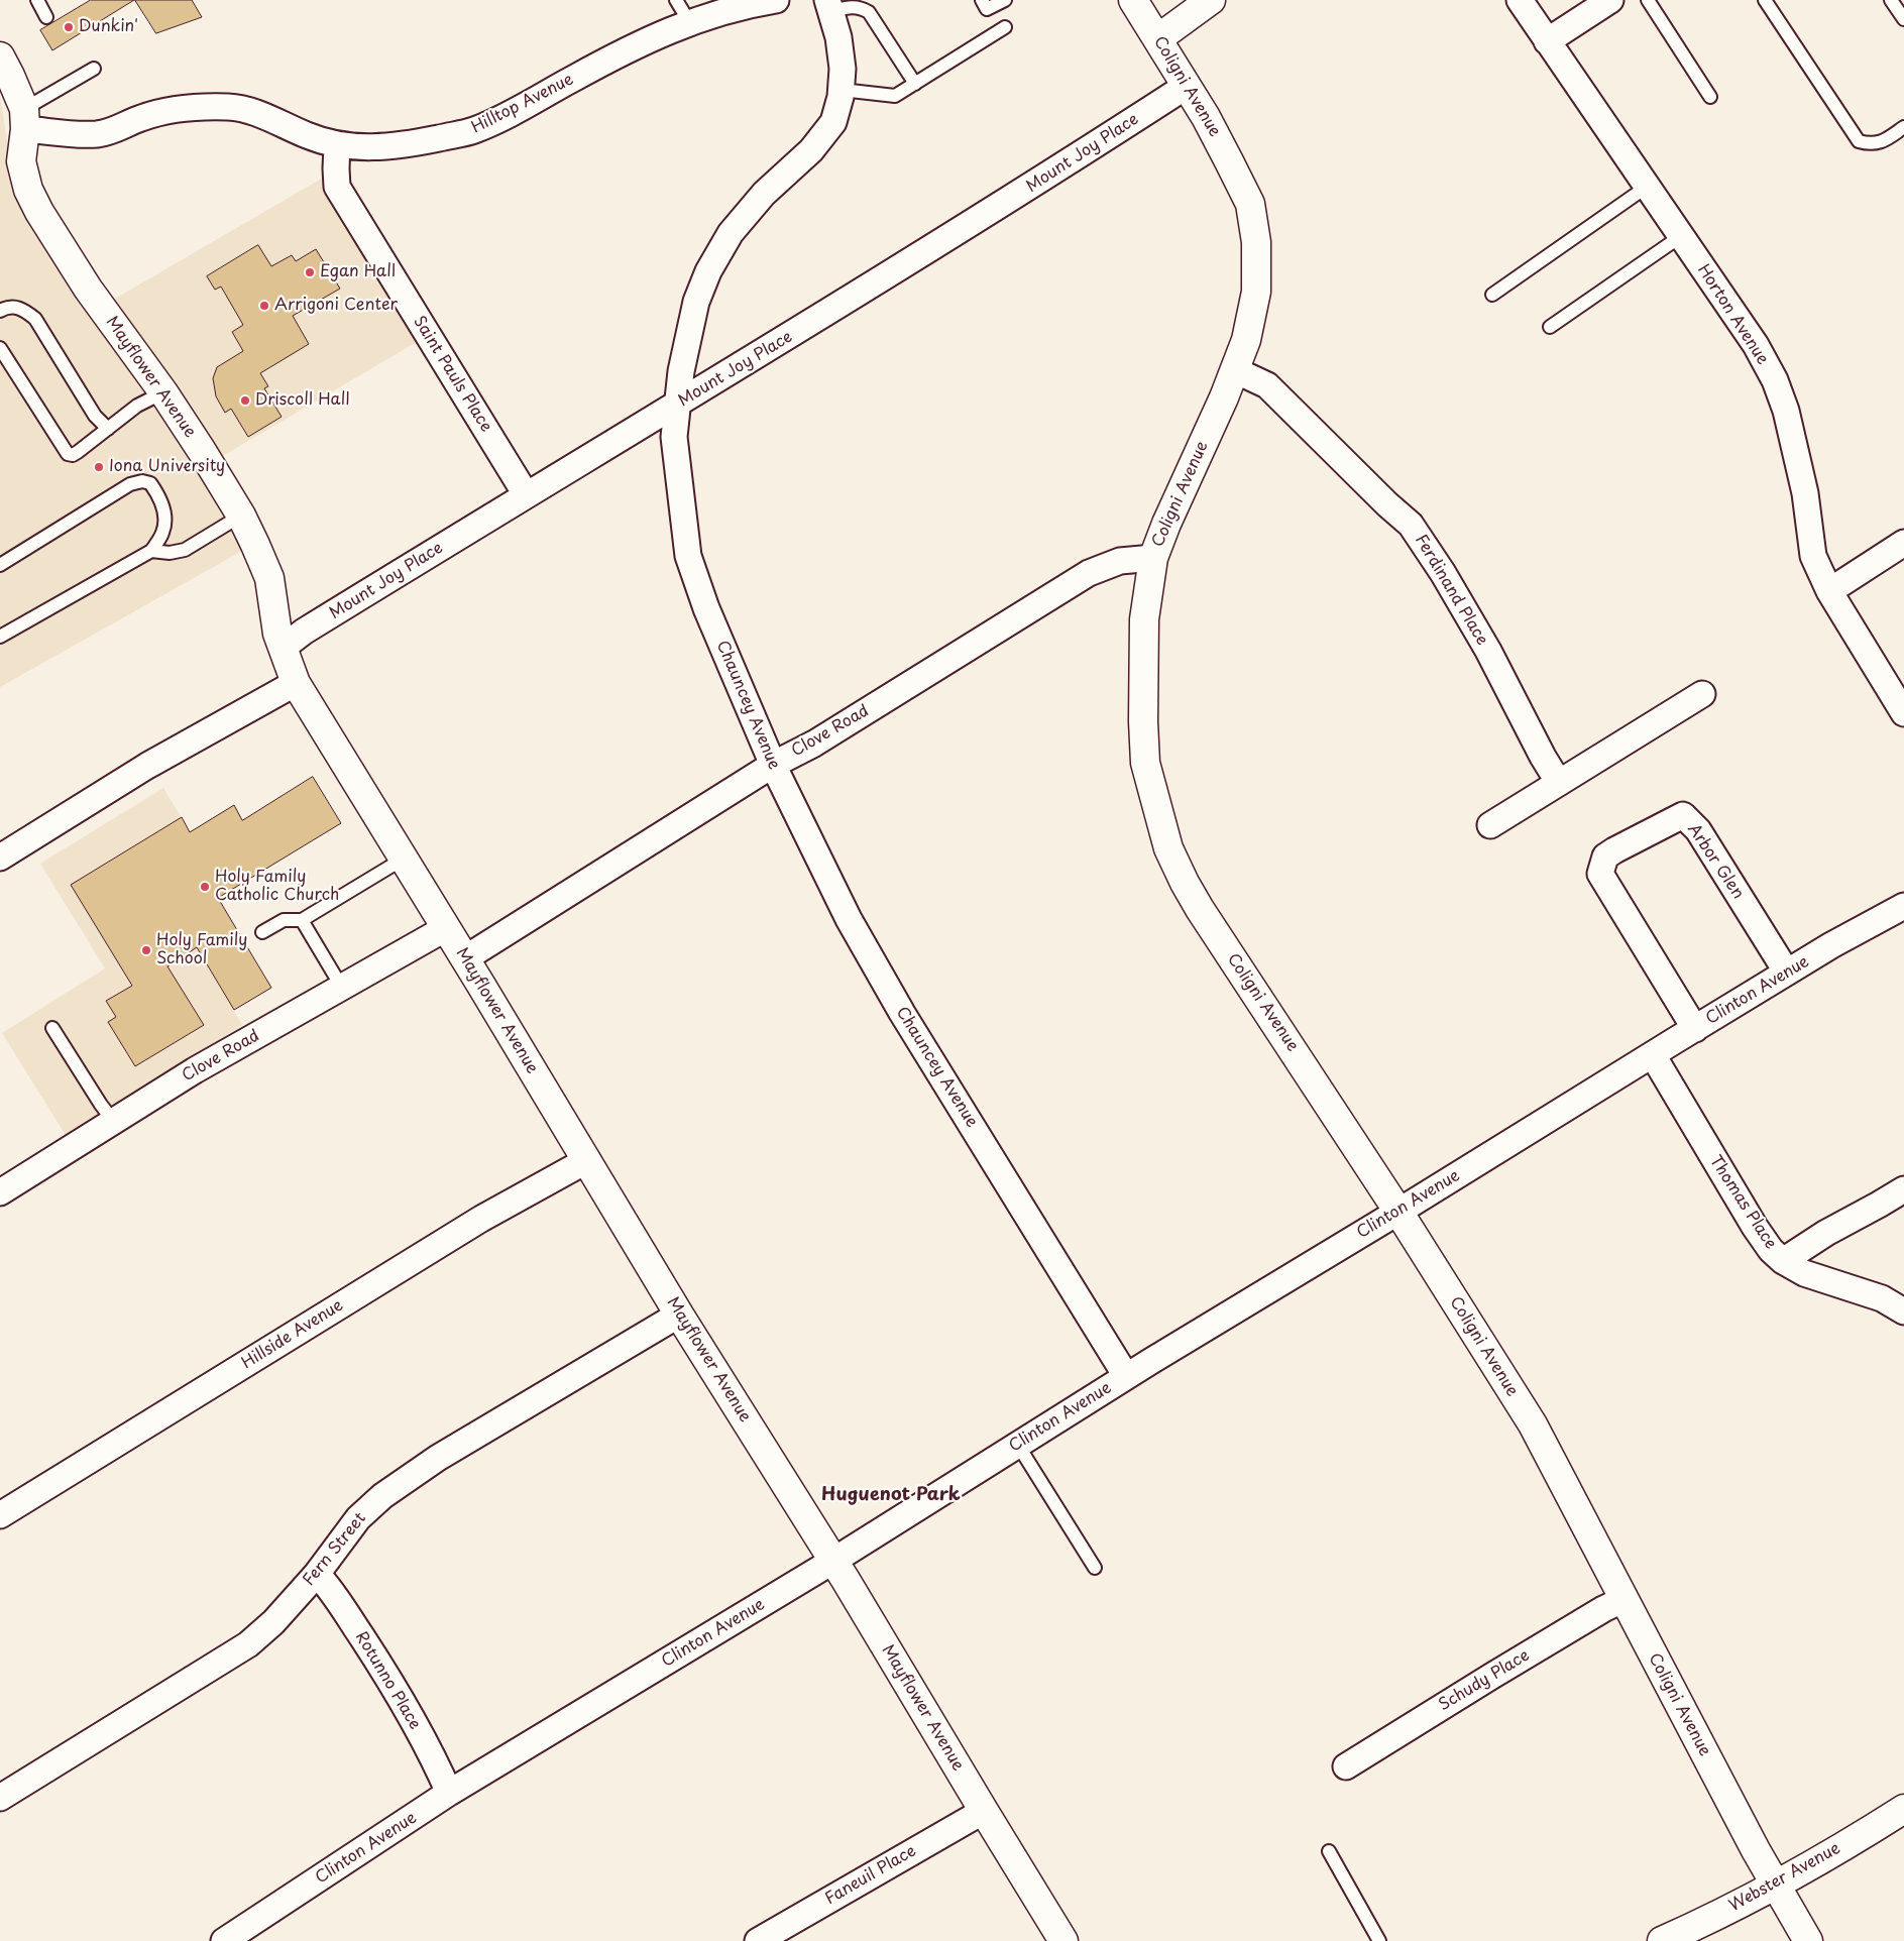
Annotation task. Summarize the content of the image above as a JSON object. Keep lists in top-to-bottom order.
{
  "streets": {
    "street": [
      "Coligni Avenue",
      "Hilltop Avenue",
      "Mount Joy Place",
      "Horton Avenue",
      "Saint Pauls Place",
      "Mayflower Avenue",
      "Ferdinand Place",
      "Chauncey Avenue",
      "Clove Road",
      "Arbor Glen",
      "Clinton Avenue",
      "Thomas Place",
      "Hillside Avenue",
      "Fern Street",
      "Rotunno Place",
      "Schudy Place",
      "Faneuil Place",
      "Webster Avenue"
    ]
  },
  "crossings": [
    ["Coligni Avenue", "Mount Joy Place"],
    ["Coligni Avenue", "Ferdinand Place"],
    ["Coligni Avenue", "Clove Road"],
    ["Coligni Avenue", "Clinton Avenue"],
    ["Coligni Avenue", "Schudy Place"],
    ["Coligni Avenue", "Webster Avenue"],
    ["Hilltop Avenue", "Saint Pauls Place"],
    ["Hilltop Avenue", "Mayflower Avenue"],
    ["Mount Joy Place", "Saint Pauls Place"],
    ["Mount Joy Place", "Mayflower Avenue"],
    ["Mount Joy Place", "Chauncey Avenue"],
    ["Mayflower Avenue", "Clove Road"],
    ["Mayflower Avenue", "Clinton Avenue"],
    ["Mayflower Avenue", "Hillside Avenue"],
    ["Mayflower Avenue", "Fern Street"],
    ["Mayflower Avenue", "Faneuil Place"],
    ["Chauncey Avenue", "Clove Road"],
    ["Chauncey Avenue", "Clinton Avenue"],
    ["Arbor Glen", "Clinton Avenue"],
    ["Clinton Avenue", "Thomas Place"],
    ["Clinton Avenue", "Rotunno Place"],
    ["Fern Street", "Rotunno Place"]
  ],
  "districts": ["Huguenot Park"],
  "places": [
    "Dunkin'",
    "Egan Hall",
    "Arrigoni Center",
    "Driscoll Hall",
    "Iona University",
    "Holy Family Catholic Church",
    "Holy Family School"
  ]
}
